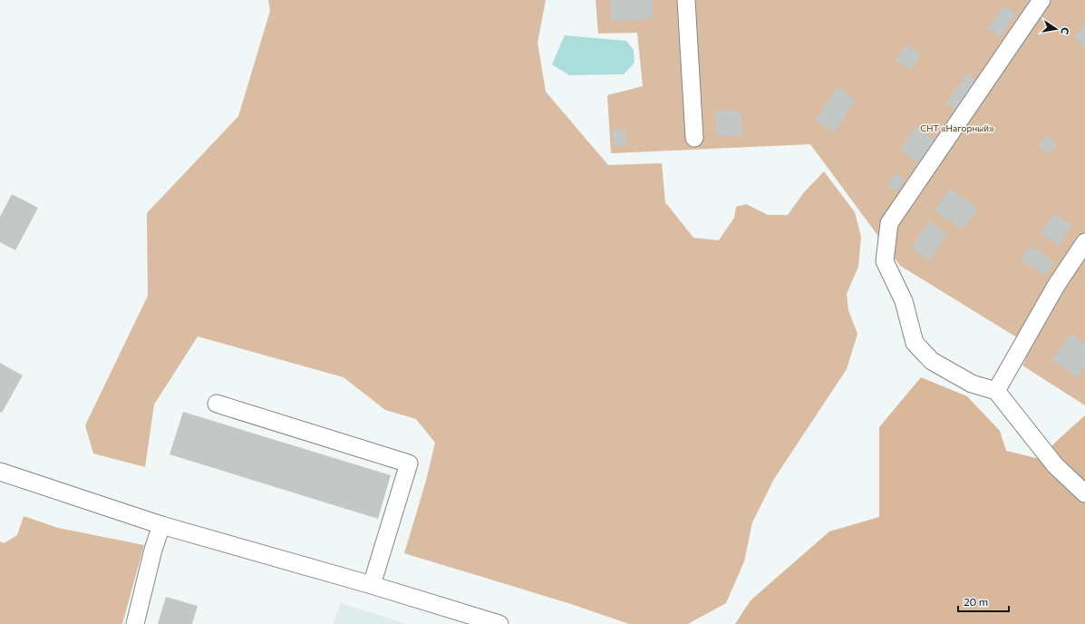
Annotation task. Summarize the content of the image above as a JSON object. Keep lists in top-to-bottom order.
{
  "parks": ["СНТ «Нагорный»"],
  "scale_bar": "20 m",
  "north": "right"
}
